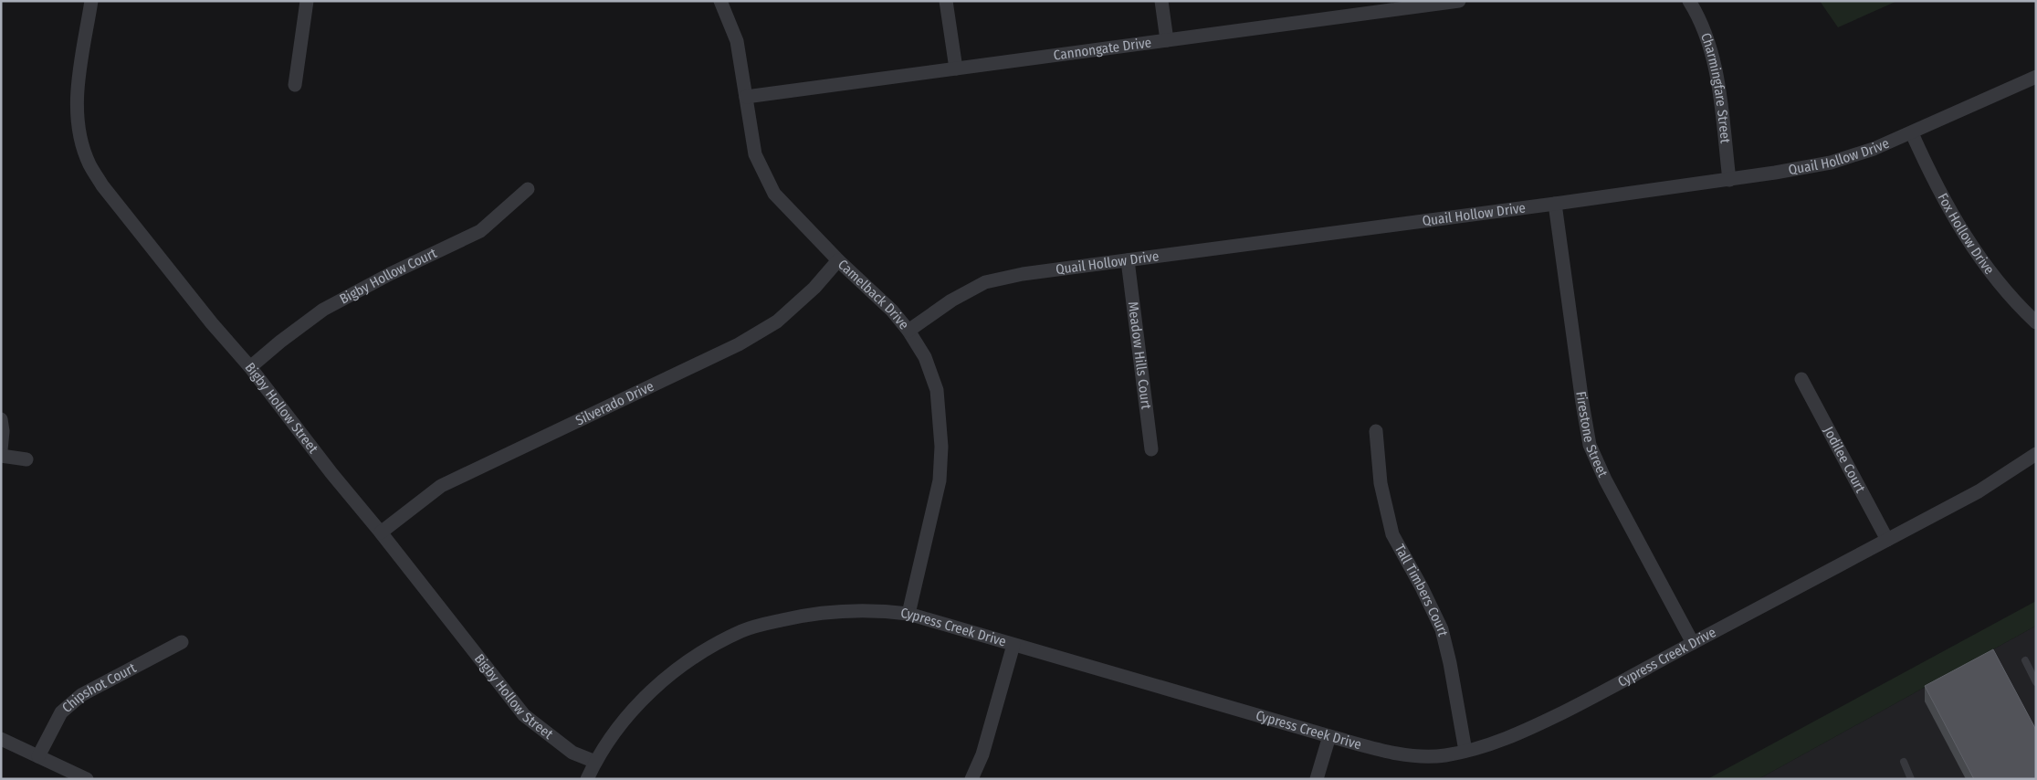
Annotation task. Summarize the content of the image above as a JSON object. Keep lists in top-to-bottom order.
{
  "streets": {
    "street": [
      "Cannongate Drive",
      "Charmingfare Street",
      "Quail Hollow Drive",
      "Fox Hollow Drive",
      "Bigby Hollow Court",
      "Camelback Drive",
      "Meadow Hills Court",
      "Silverado Drive",
      "Bigby Hollow Street",
      "Firestone Street",
      "Jodilee Court",
      "Tall Timbers Court",
      "Cypress Creek Drive",
      "Chipshot Court"
    ]
  },
  "crossings": [
    ["Cannongate Drive", "Camelback Drive"],
    ["Charmingfare Street", "Quail Hollow Drive"],
    ["Quail Hollow Drive", "Fox Hollow Drive"],
    ["Quail Hollow Drive", "Camelback Drive"],
    ["Quail Hollow Drive", "Meadow Hills Court"],
    ["Quail Hollow Drive", "Firestone Street"],
    ["Bigby Hollow Court", "Bigby Hollow Street"],
    ["Camelback Drive", "Silverado Drive"],
    ["Camelback Drive", "Cypress Creek Drive"],
    ["Silverado Drive", "Bigby Hollow Street"],
    ["Bigby Hollow Street", "Cypress Creek Drive"],
    ["Firestone Street", "Cypress Creek Drive"],
    ["Jodilee Court", "Cypress Creek Drive"],
    ["Tall Timbers Court", "Cypress Creek Drive"]
  ]
}
